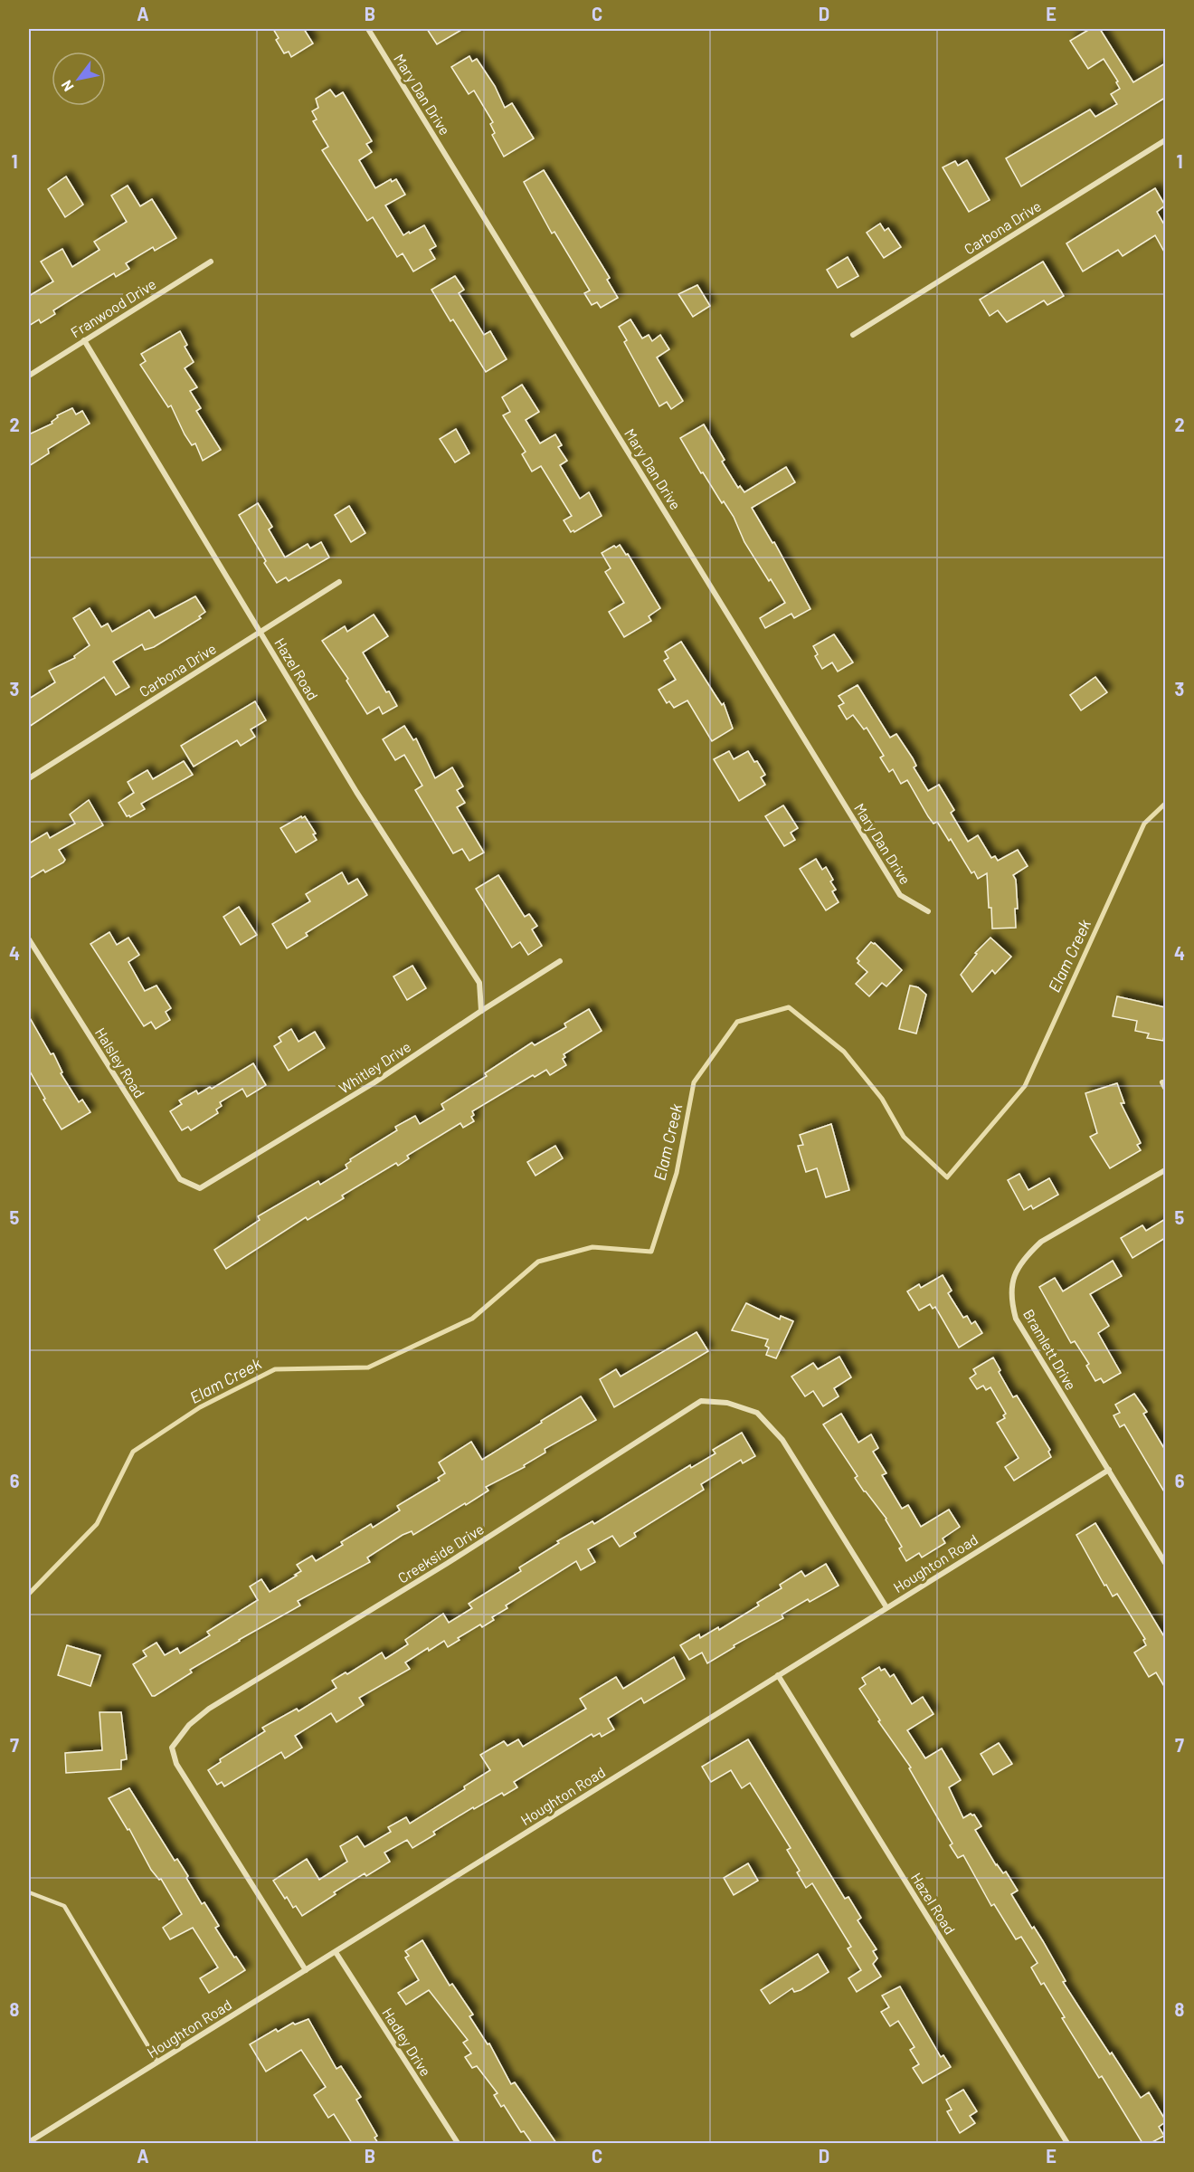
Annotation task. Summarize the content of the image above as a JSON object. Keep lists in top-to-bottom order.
{
  "streets": {
    "street": [
      "Mary Dan Drive",
      "Carbona Drive",
      "Franwood Drive",
      "Hazel Road",
      "Halsley Road",
      "Whitley Drive",
      "Bramlett Drive",
      "Creekside Drive",
      "Houghton Road",
      "Hadley Drive"
    ]
  },
  "crossings": [
    ["Carbona Drive", "Hazel Road"],
    ["Franwood Drive", "Hazel Road"],
    ["Hazel Road", "Whitley Drive"],
    ["Hazel Road", "Houghton Road"],
    ["Halsley Road", "Whitley Drive"],
    ["Bramlett Drive", "Houghton Road"],
    ["Creekside Drive", "Houghton Road"],
    ["Houghton Road", "Hadley Drive"]
  ],
  "water": ["Elam Creek"],
  "north": "bottom left",
  "grid": {
    "columns": [
      "A",
      "B",
      "C",
      "D",
      "E"
    ],
    "rows": [
      "1",
      "2",
      "3",
      "4",
      "5",
      "6",
      "7",
      "8"
    ]
  }
}
